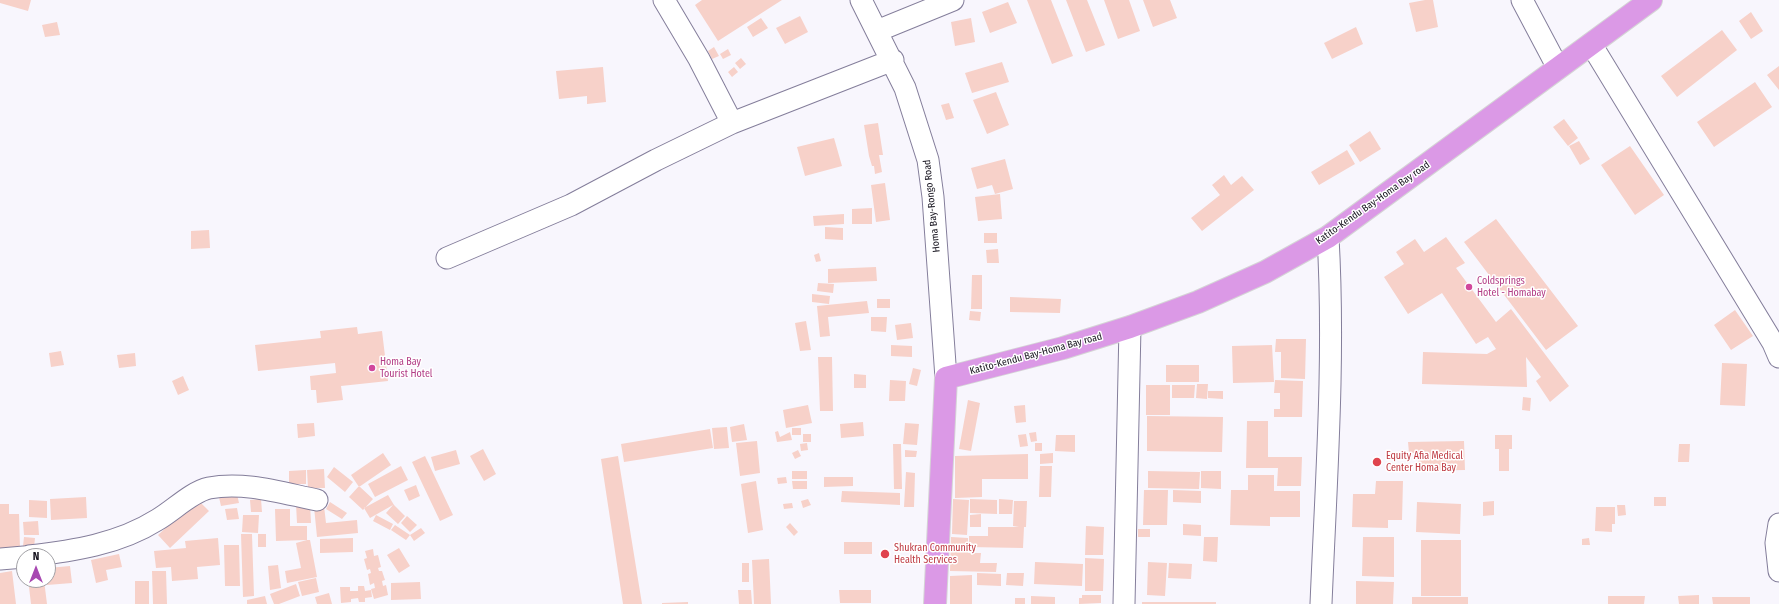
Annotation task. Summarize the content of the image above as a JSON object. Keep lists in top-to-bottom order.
{
  "streets": {
    "highway": ["Katito-Kendu Bay-Homa Bay road"],
    "street": ["Homa Bay-Rongo Road"]
  },
  "crossings": [
    ["Katito-Kendu Bay-Homa Bay road", "Homa Bay-Rongo Road"]
  ],
  "places": [
    "Coldsprings Hotel - Homabay",
    "Homa Bay Tourist Hotel",
    "Equity Afia Medical Center Homa Bay",
    "Shukran Community Health Services"
  ],
  "north": "top"
}
